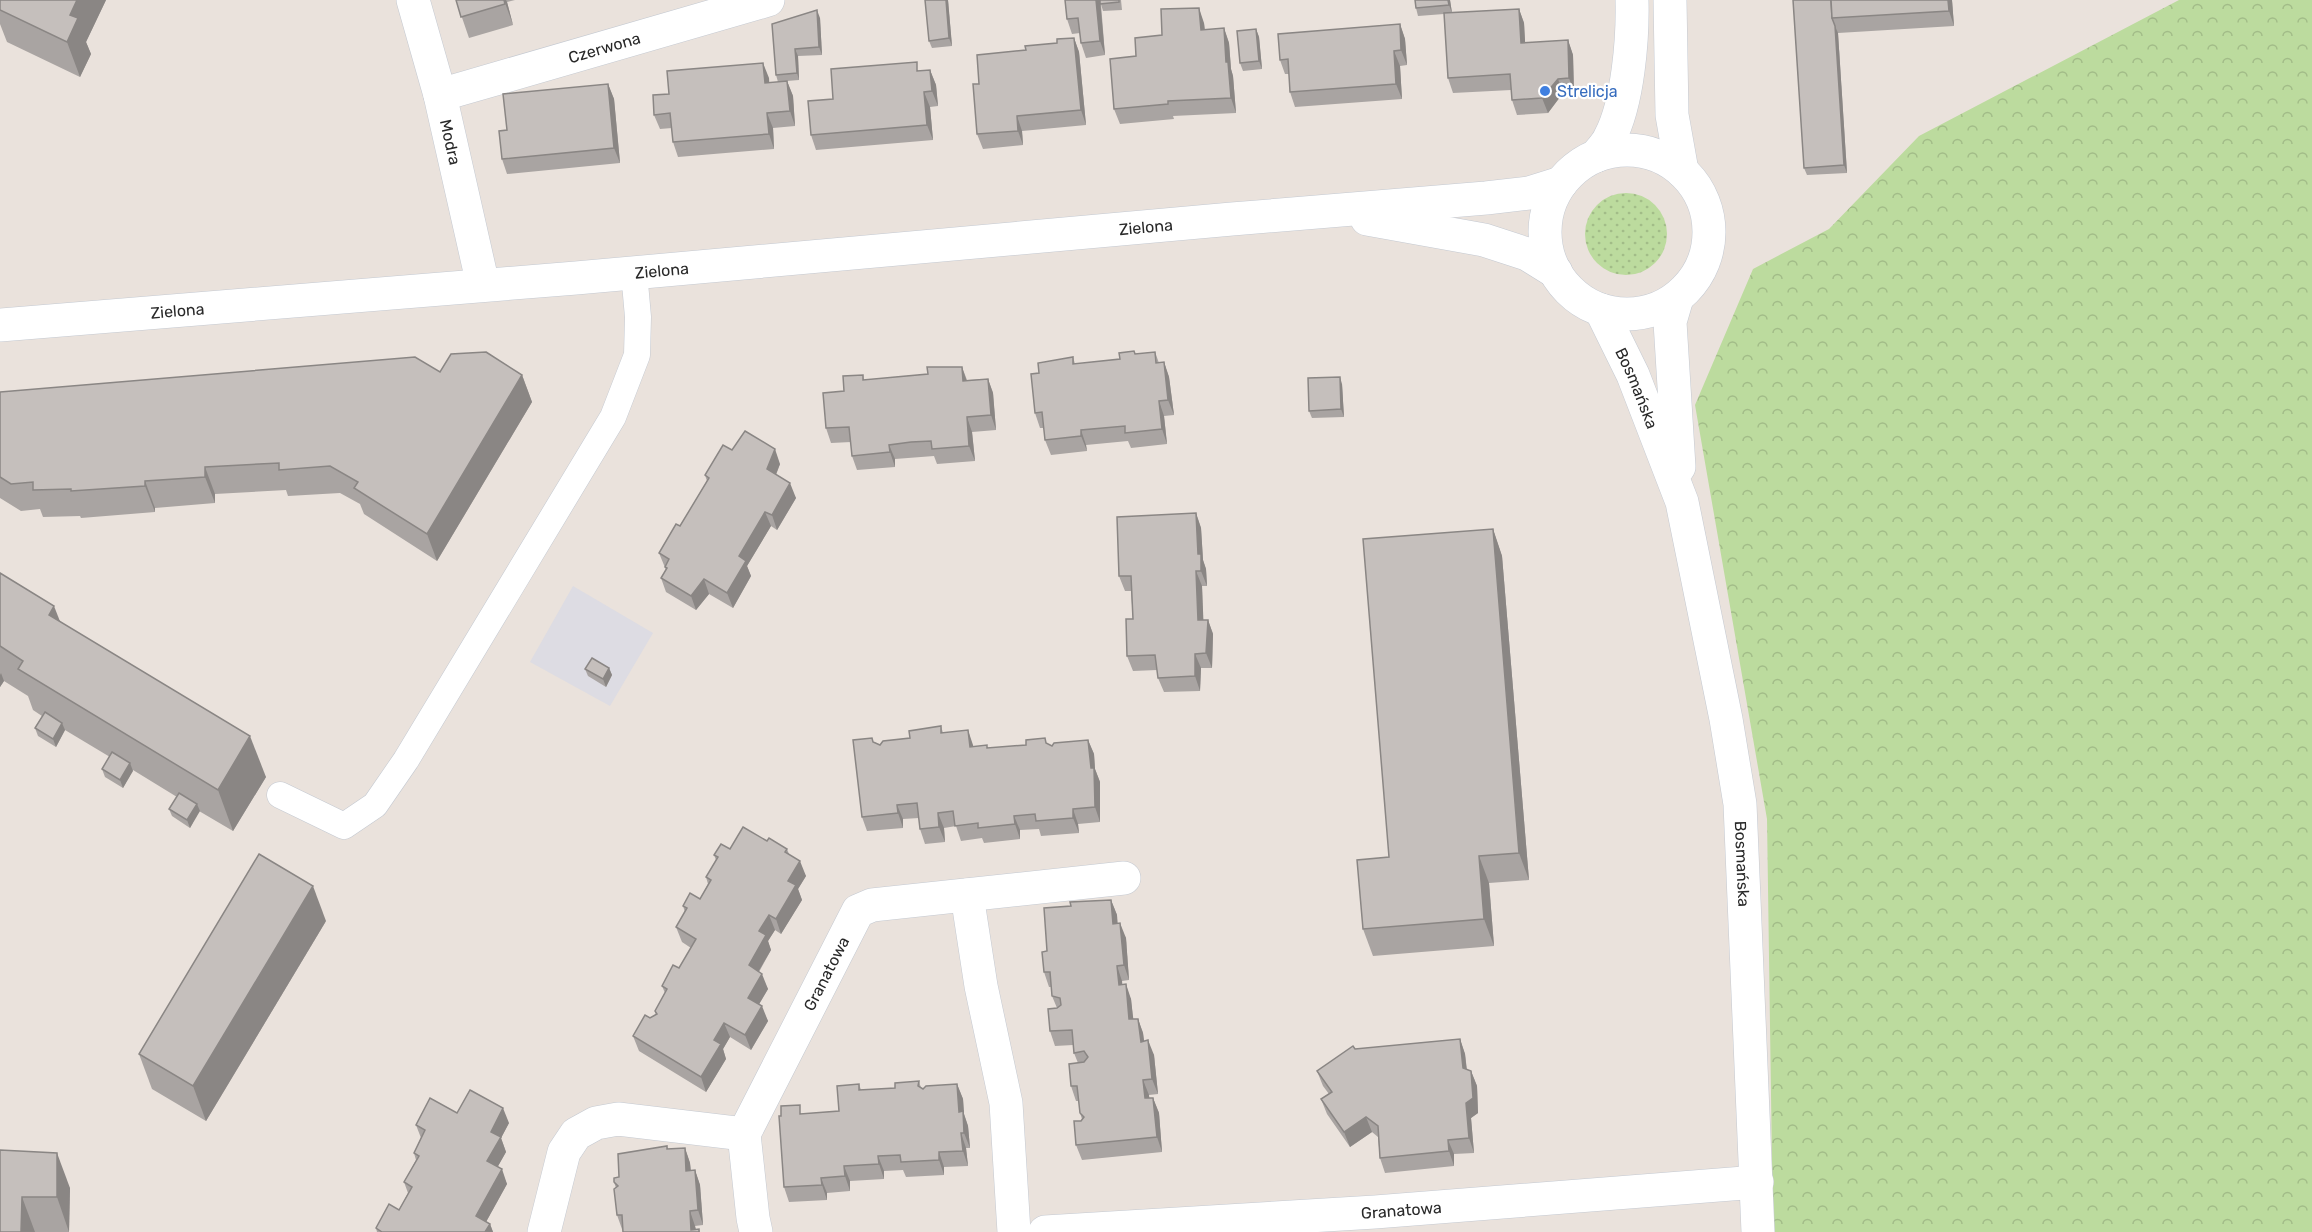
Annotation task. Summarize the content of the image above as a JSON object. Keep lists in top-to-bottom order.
{
  "streets": {
    "street": [
      "Czerwona",
      "Modra",
      "Zielona",
      "Bosmańska",
      "Granatowa"
    ]
  },
  "crossings": [
    ["Czerwona", "Modra"],
    ["Modra", "Zielona"],
    ["Zielona", "Bosmańska"],
    ["Bosmańska", "Granatowa"]
  ],
  "places": ["Strelicja"]
}
